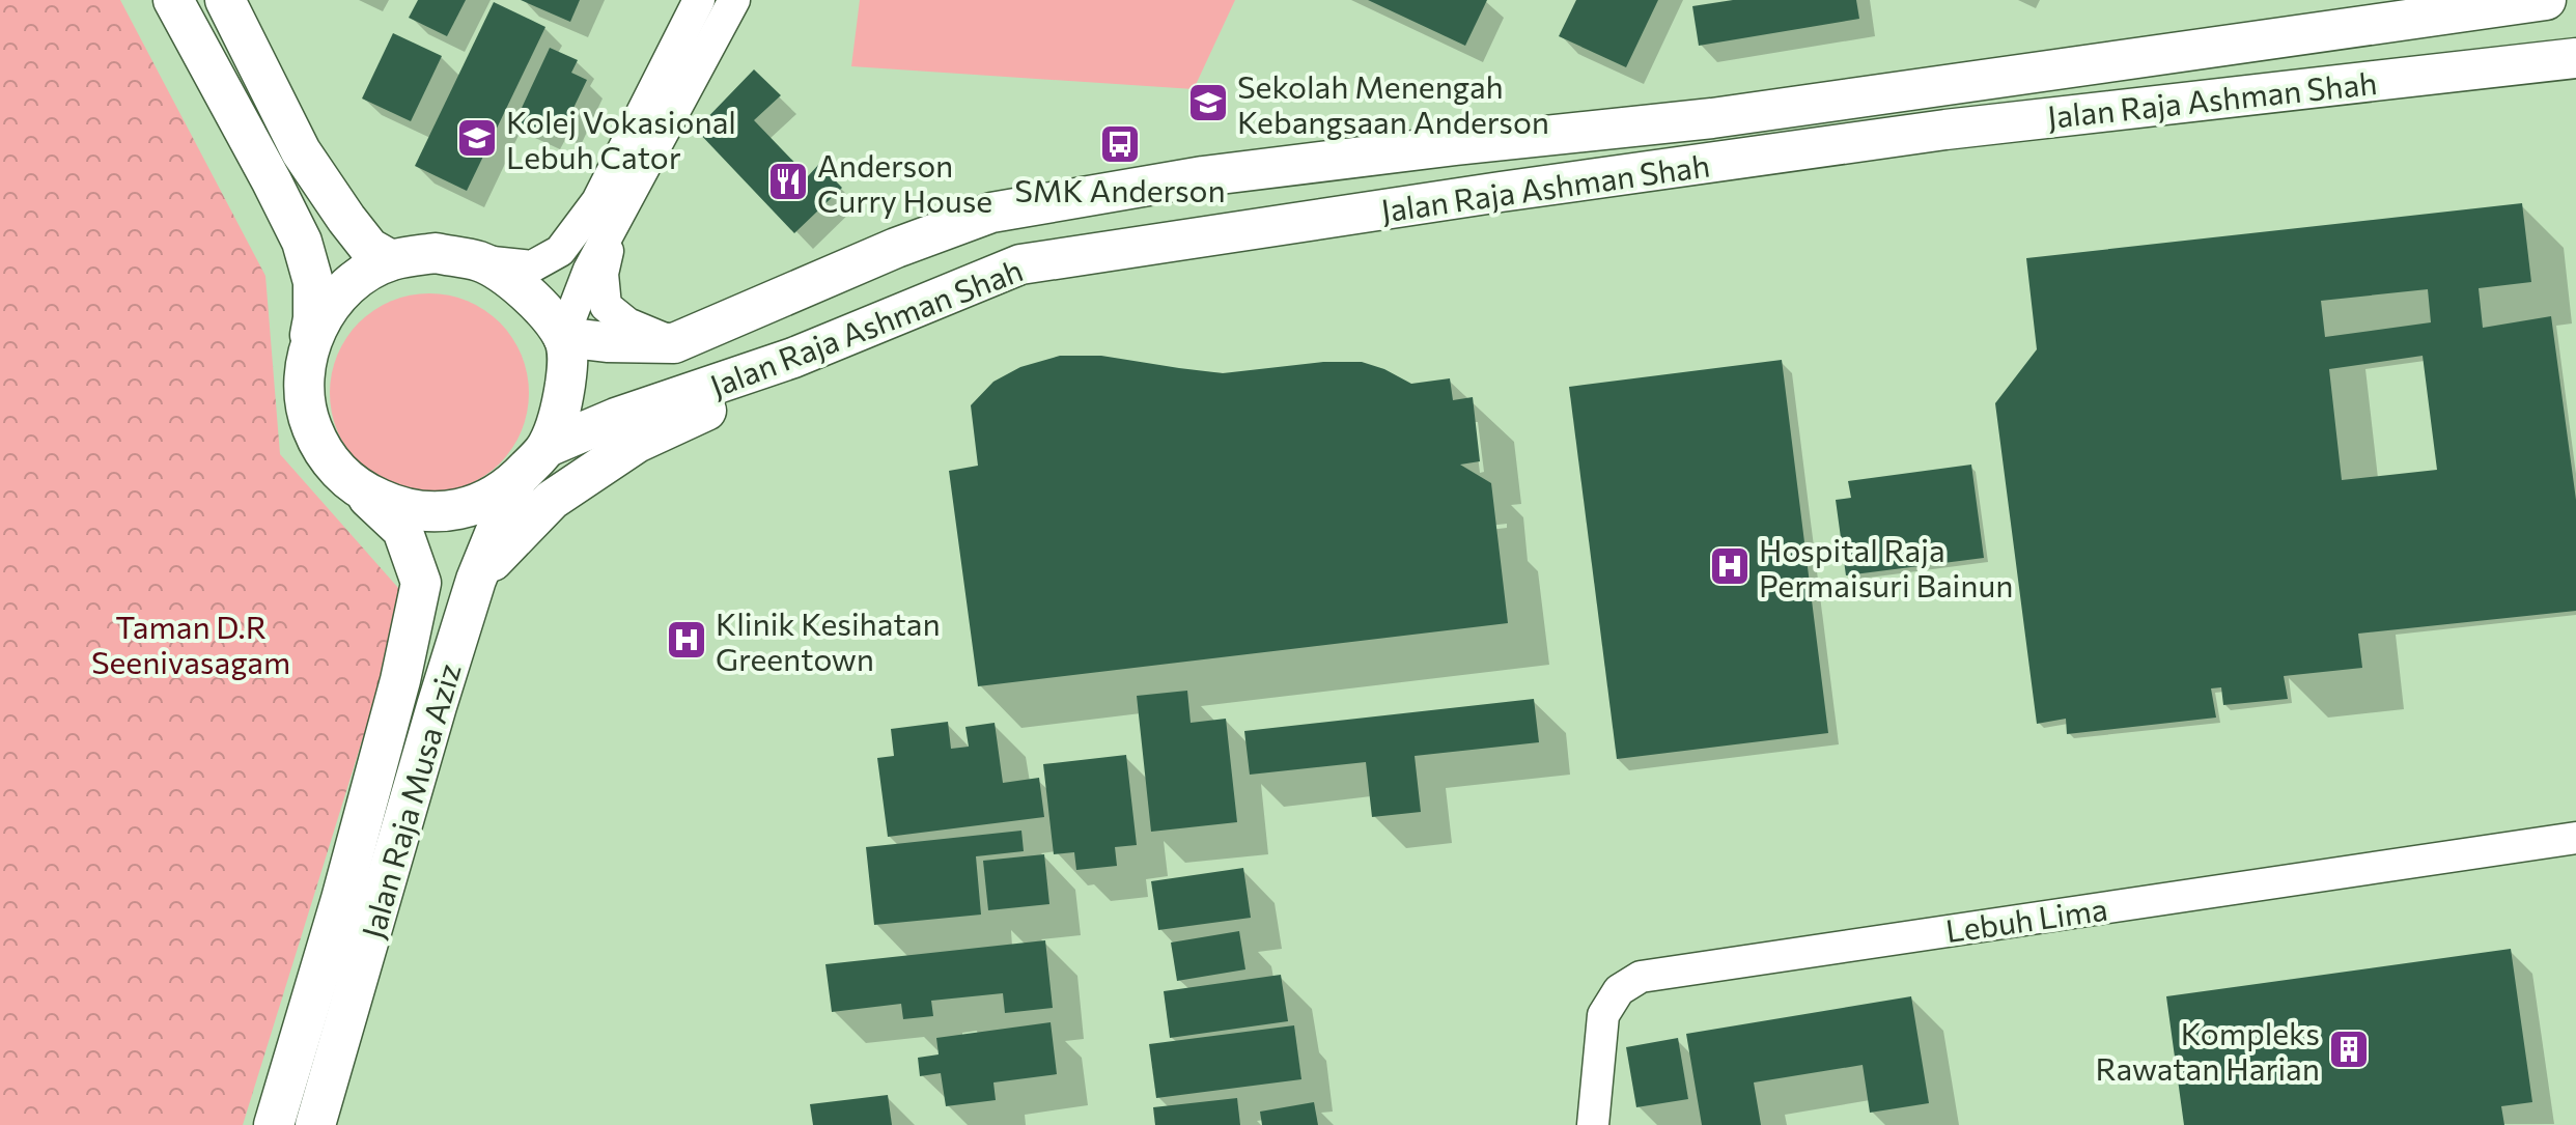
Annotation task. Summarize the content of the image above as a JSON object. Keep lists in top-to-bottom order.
{
  "streets": {
    "main road": ["Jalan Raja Ashman Shah", "Jalan Raja Musa Aziz"],
    "street": ["Lebuh Lima"]
  },
  "crossings": [
    ["Jalan Raja Ashman Shah", "Jalan Raja Musa Aziz"]
  ],
  "parks": ["Taman D.R Seenivasagam"],
  "places": {
    "school or university": ["Sekolah Menengah Kebangsaan Anderson", "Kolej Vokasional Lebuh Cator"],
    "bus stop": ["SMK Anderson"],
    "restaurant": ["Anderson Curry House"],
    "hospital": ["Hospital Raja Permaisuri Bainun", "Klinik Kesihatan Greentown"],
    "building": ["Kompleks Rawatan Harian"]
  }
}
